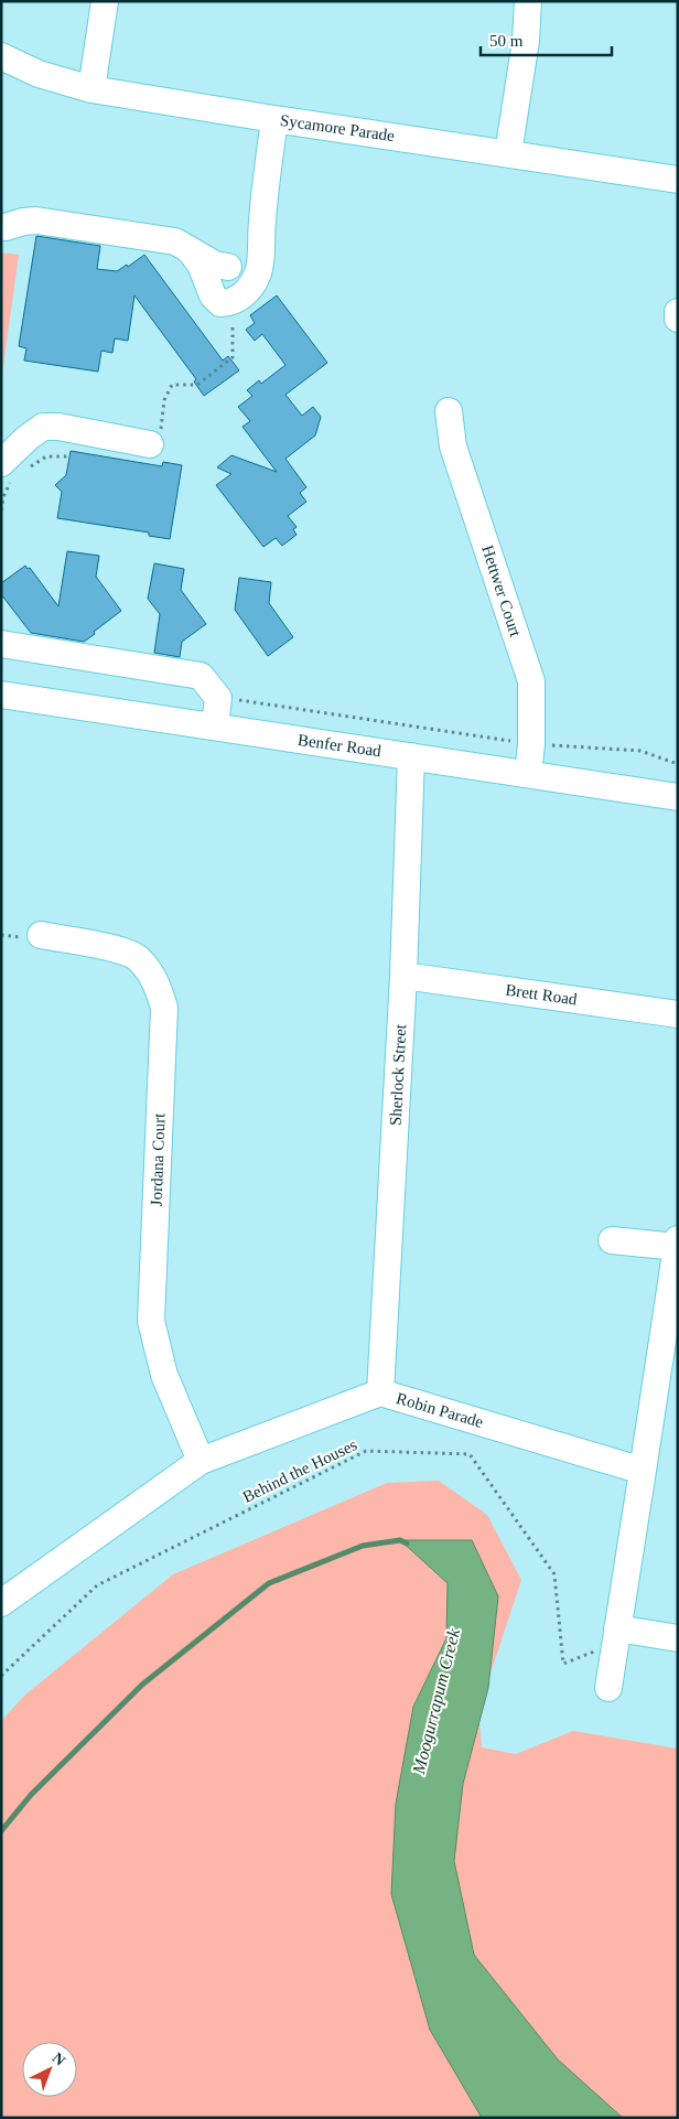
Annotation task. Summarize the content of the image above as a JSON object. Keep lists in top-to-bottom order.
{
  "streets": {
    "street": [
      "Sycamore Parade",
      "Hettwer Court",
      "Benfer Road",
      "Brett Road",
      "Sherlock Street",
      "Jordana Court",
      "Robin Parade"
    ],
    "path": ["Behind the Houses"]
  },
  "crossings": [
    ["Hettwer Court", "Benfer Road"],
    ["Benfer Road", "Sherlock Street"],
    ["Brett Road", "Sherlock Street"],
    ["Sherlock Street", "Robin Parade"],
    ["Jordana Court", "Robin Parade"]
  ],
  "water": ["Moogurrapum Creek"],
  "scale_bar": "50 m",
  "north": "top right"
}
